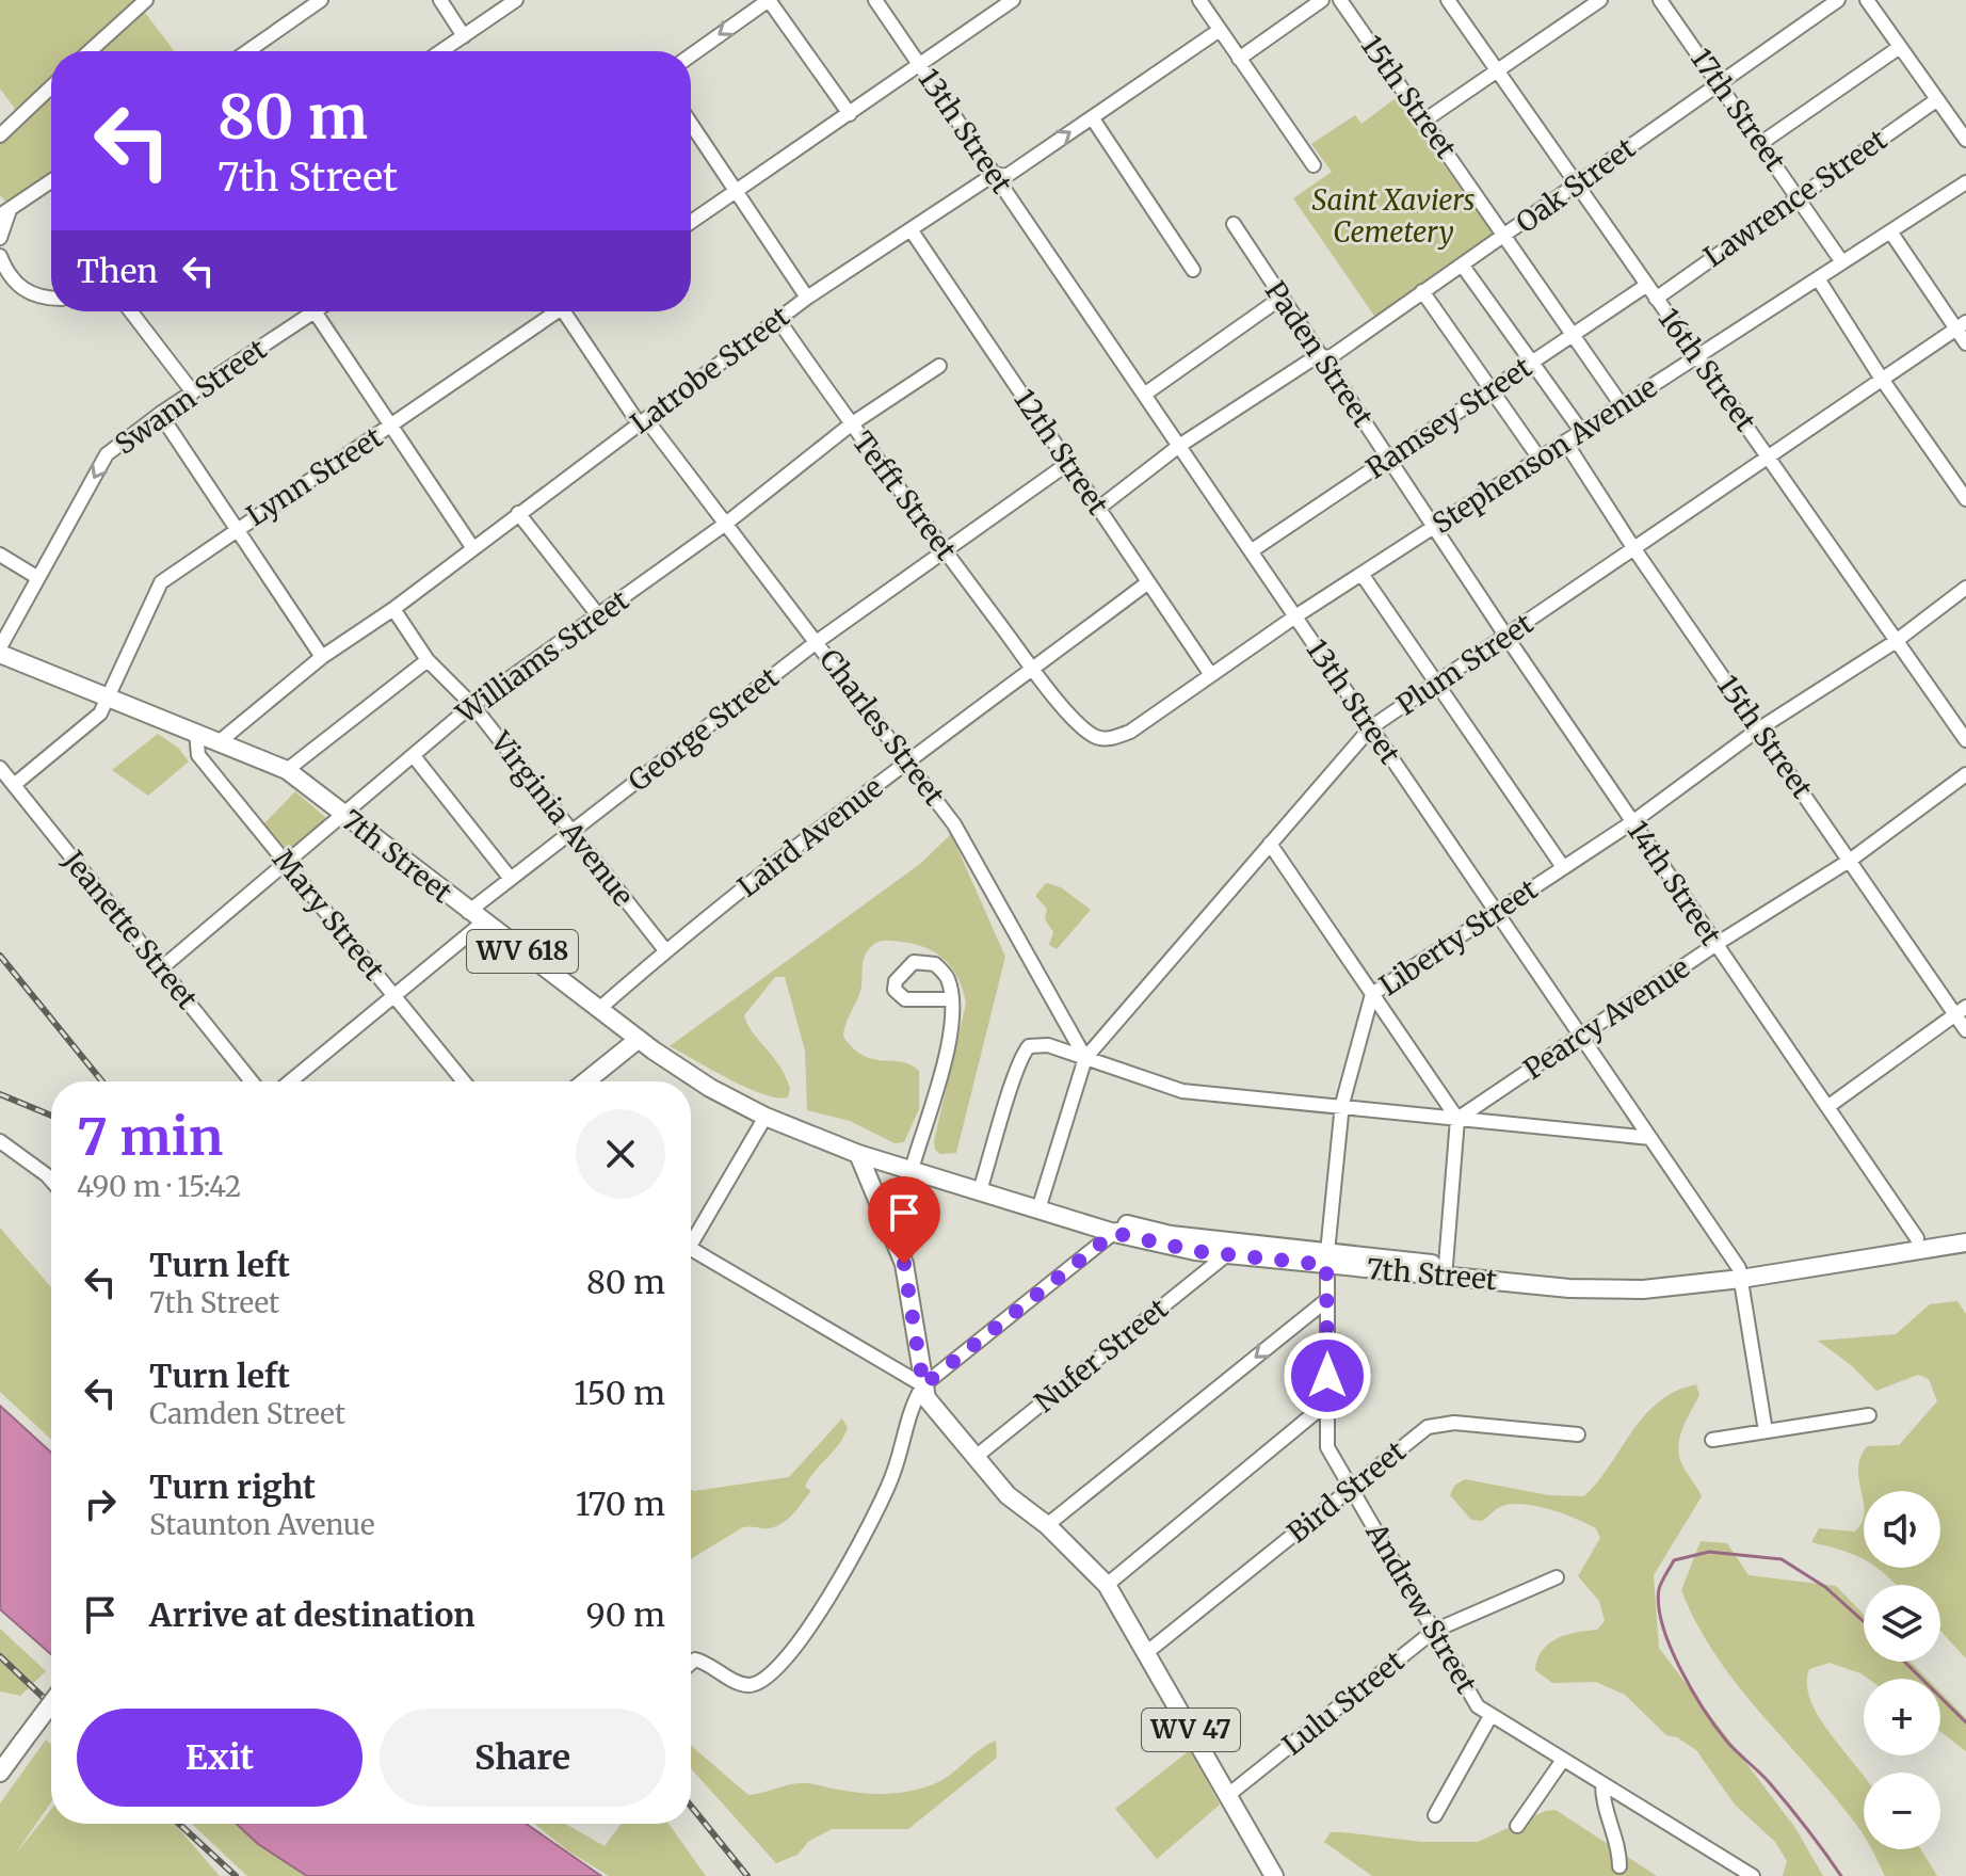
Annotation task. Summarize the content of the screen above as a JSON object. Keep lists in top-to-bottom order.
{
  "streets": {
    "main road": ["7th Street", "WV 618", "WV 47"],
    "street": [
      "15th Street",
      "17th Street",
      "13th Street",
      "Oak Street",
      "Lawrence Street",
      "Paden Street",
      "Latrobe Street",
      "16th Street",
      "Swann Street",
      "Ramsey Street",
      "12th Street",
      "Stephenson Avenue",
      "Lynn Street",
      "Tefft Street",
      "Williams Street",
      "Plum Street",
      "Charles Street",
      "George Street",
      "Virginia Avenue",
      "Laird Avenue",
      "14th Street",
      "Mary Street",
      "Jeanette Street",
      "Liberty Street",
      "Pearcy Avenue",
      "Nufer Street",
      "Bird Street",
      "Andrew Street",
      "Lulu Street"
    ]
  },
  "crossings": [
    ["15th Street", "Oak Street"],
    ["15th Street", "Ramsey Street"],
    ["15th Street", "Stephenson Avenue"],
    ["15th Street", "Plum Street"],
    ["15th Street", "Liberty Street"],
    ["15th Street", "Pearcy Avenue"],
    ["17th Street", "Oak Street"],
    ["17th Street", "Lawrence Street"],
    ["17th Street", "Stephenson Avenue"],
    ["13th Street", "Oak Street"],
    ["13th Street", "Latrobe Street"],
    ["13th Street", "Ramsey Street"],
    ["13th Street", "Stephenson Avenue"],
    ["13th Street", "Plum Street"],
    ["13th Street", "7th Street"],
    ["13th Street", "Liberty Street"],
    ["13th Street", "Pearcy Avenue"],
    ["Oak Street", "Paden Street"],
    ["Oak Street", "16th Street"],
    ["Oak Street", "12th Street"],
    ["Lawrence Street", "16th Street"],
    ["Paden Street", "Ramsey Street"],
    ["Paden Street", "Stephenson Avenue"],
    ["Paden Street", "14th Street"],
    ["Latrobe Street", "12th Street"],
    ["Latrobe Street", "Tefft Street"],
    ["Latrobe Street", "Charles Street"],
    ["Latrobe Street", "Virginia Avenue"],
    ["Latrobe Street", "7th Street"],
    ["16th Street", "Ramsey Street"],
    ["16th Street", "Stephenson Avenue"],
    ["16th Street", "Plum Street"],
    ["16th Street", "Liberty Street"],
    ["Swann Street", "7th Street"],
    ["12th Street", "Stephenson Avenue"],
    ["12th Street", "George Street"],
    ["12th Street", "Laird Avenue"],
    ["Stephenson Avenue", "Tefft Street"],
    ["Stephenson Avenue", "14th Street"],
    ["Lynn Street", "7th Street"],
    ["Lynn Street", "Jeanette Street"],
    ["Tefft Street", "Williams Street"],
    ["Tefft Street", "George Street"],
    ["Tefft Street", "Laird Avenue"],
    ["Williams Street", "Charles Street"],
    ["Williams Street", "Virginia Avenue"],
    ["Williams Street", "7th Street"],
    ["Williams Street", "Mary Street"],
    ["Williams Street", "Jeanette Street"],
    ["Plum Street", "Charles Street"],
    ["Plum Street", "7th Street"],
    ["Plum Street", "14th Street"],
    ["Charles Street", "George Street"],
    ["Charles Street", "Laird Avenue"],
    ["George Street", "Virginia Avenue"],
    ["George Street", "7th Street"],
    ["Virginia Avenue", "Laird Avenue"],
    ["Laird Avenue", "7th Street"],
    ["7th Street", "14th Street"],
    ["7th Street", "Mary Street"],
    ["7th Street", "Liberty Street"],
    ["7th Street", "Nufer Street"],
    ["7th Street", "WV 47"],
    ["14th Street", "Liberty Street"],
    ["14th Street", "Pearcy Avenue"],
    ["Liberty Street", "Andrew Street"],
    ["Nufer Street", "WV 47"],
    ["Bird Street", "Andrew Street"],
    ["Bird Street", "WV 47"],
    ["Andrew Street", "Lulu Street"],
    ["Lulu Street", "WV 47"]
  ],
  "one_way": ["Swann Street"],
  "parks": ["Saint Xaviers Cemetery"],
  "page": {
    "turn": ["80 m", "7th Street"],
    "then": "Then",
    "heading": ["7 min", "490 m · 15:42"],
    "list": [
      {
        "name": "Turn left",
        "note": "7th Street",
        "value": "80 m"
      },
      {
        "name": "Turn left",
        "note": "Camden Street",
        "value": "150 m"
      },
      {
        "name": "Turn right",
        "note": "Staunton Avenue",
        "value": "170 m"
      },
      {
        "name": "Arrive at destination",
        "value": "90 m"
      }
    ],
    "map_buttons": ["+", "−"],
    "buttons": ["Exit", "Share"]
  }
}
